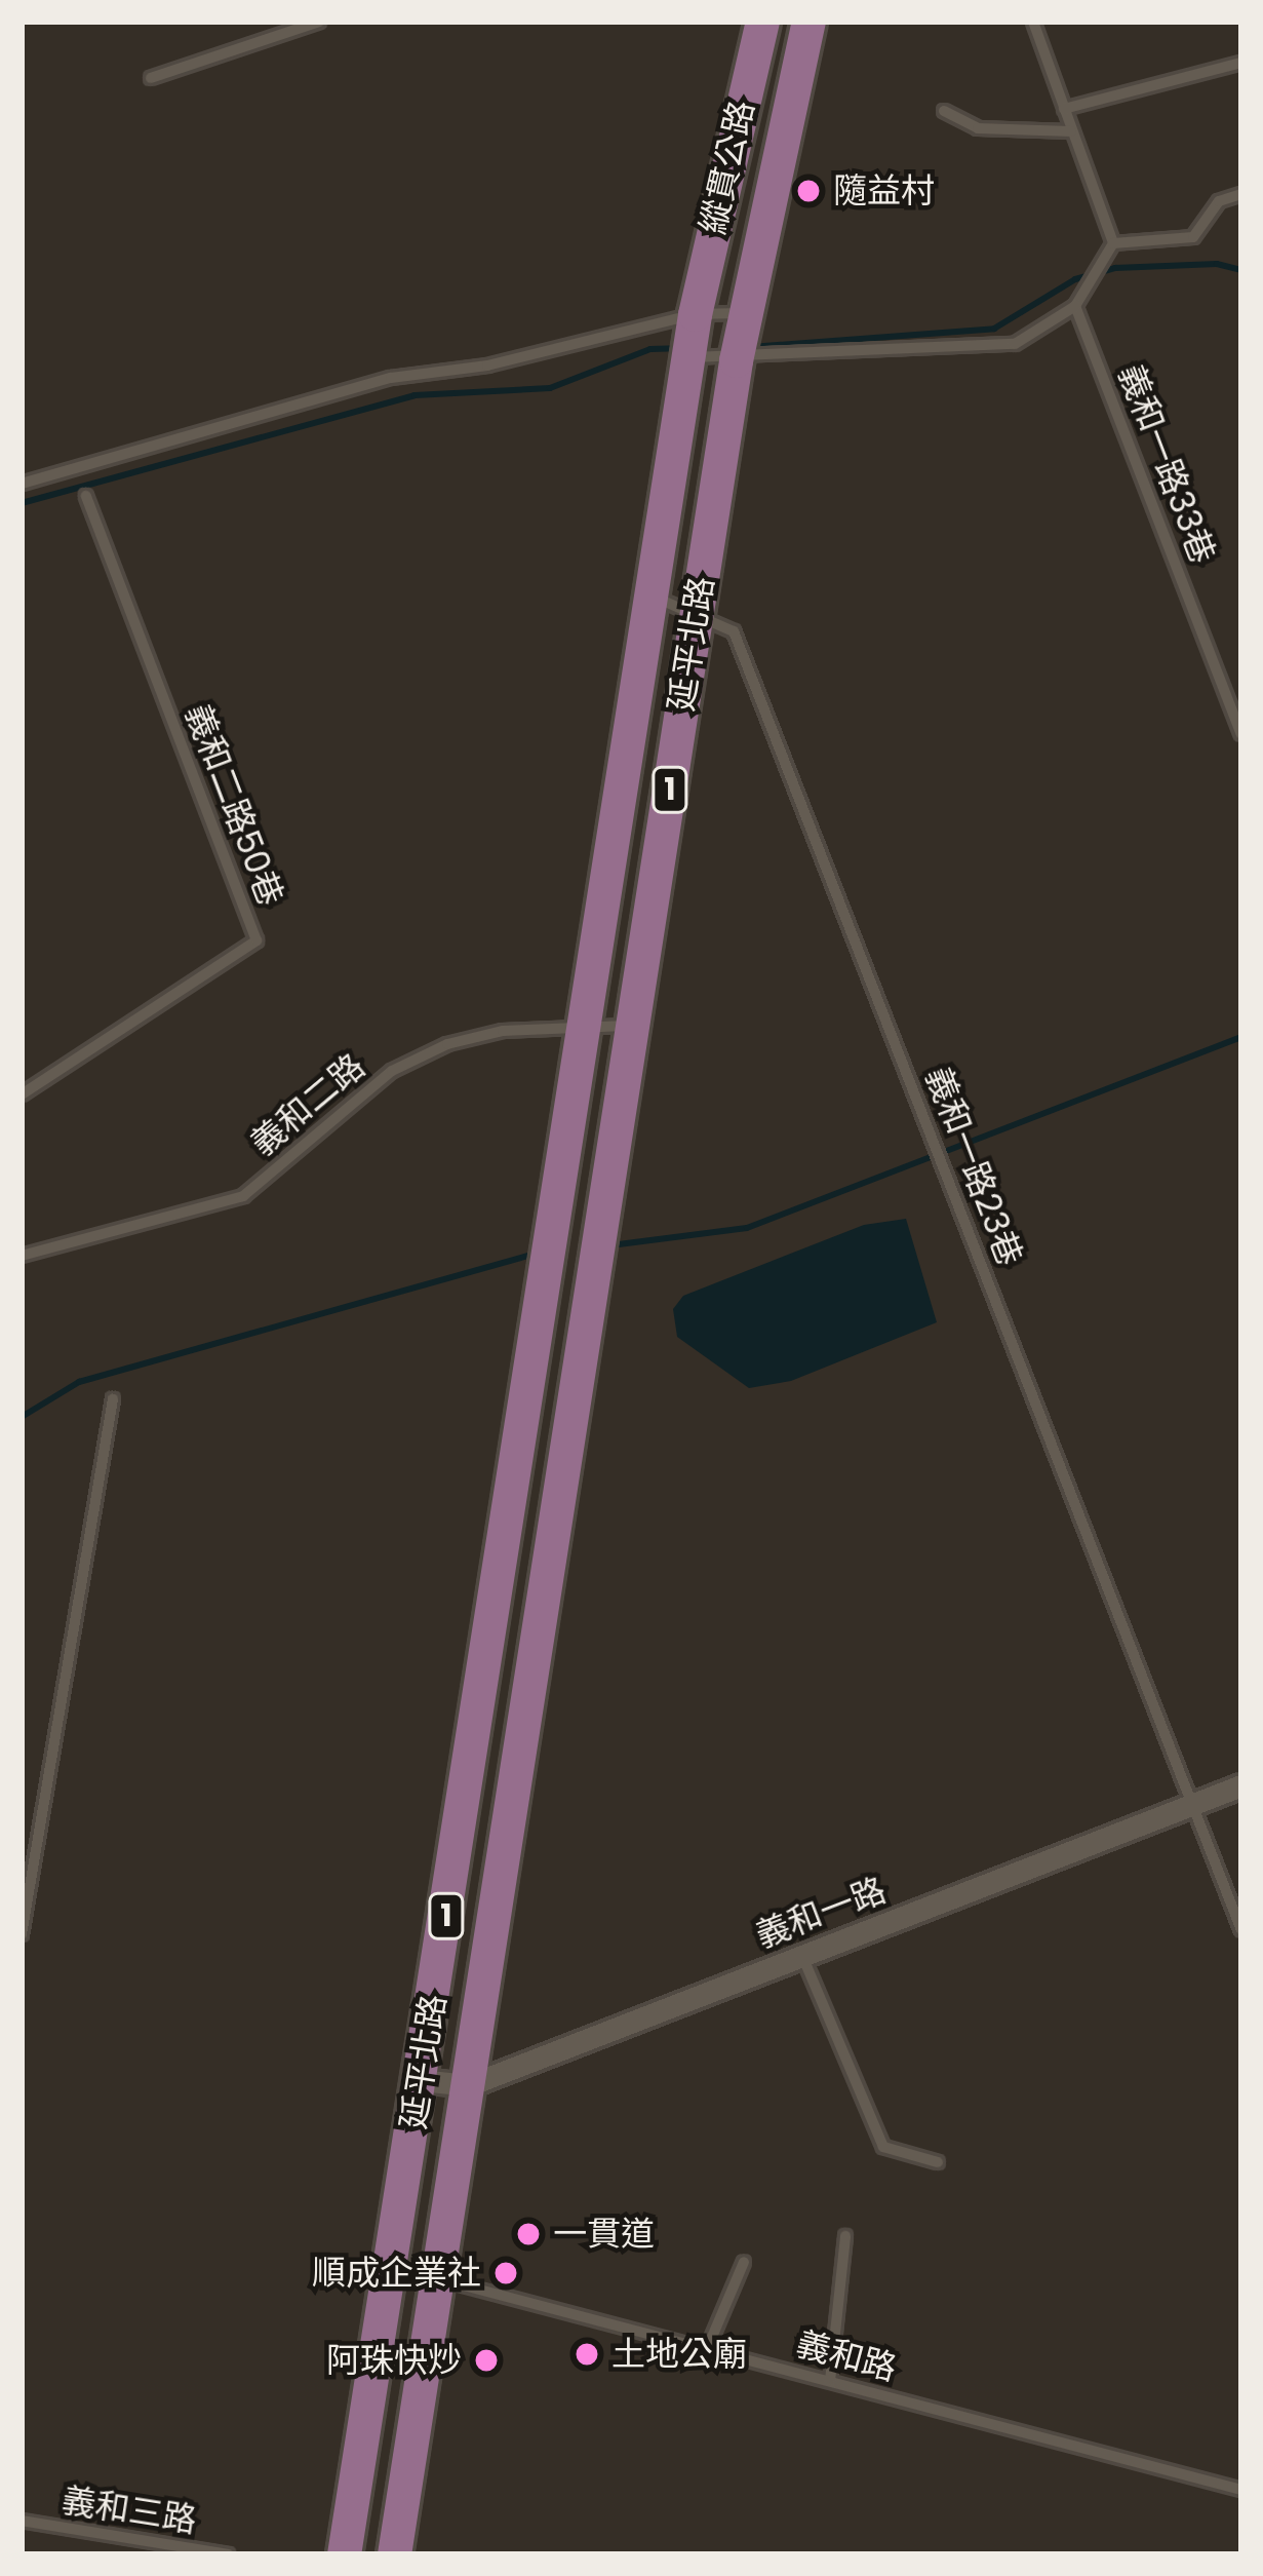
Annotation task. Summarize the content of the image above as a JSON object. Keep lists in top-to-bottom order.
{
  "streets": {
    "main road": ["縱貫公路", "延平北路", "1"],
    "street": ["義和一路"],
    "lane": [
      "義和一路33巷",
      "義和二路50巷",
      "義和二路",
      "義和一路23巷",
      "義和路",
      "義和三路"
    ]
  },
  "crossings": [
    ["縱貫公路", "1"],
    ["延平北路", "1"],
    ["延平北路", "義和二路"],
    ["延平北路", "義和一路23巷"],
    ["延平北路", "義和一路"],
    ["延平北路", "義和路"],
    ["義和一路23巷", "義和一路"]
  ],
  "places": [
    "隨益村",
    "一貫道",
    "順成企業社",
    "土地公廟",
    "阿珠快炒"
  ]
}
